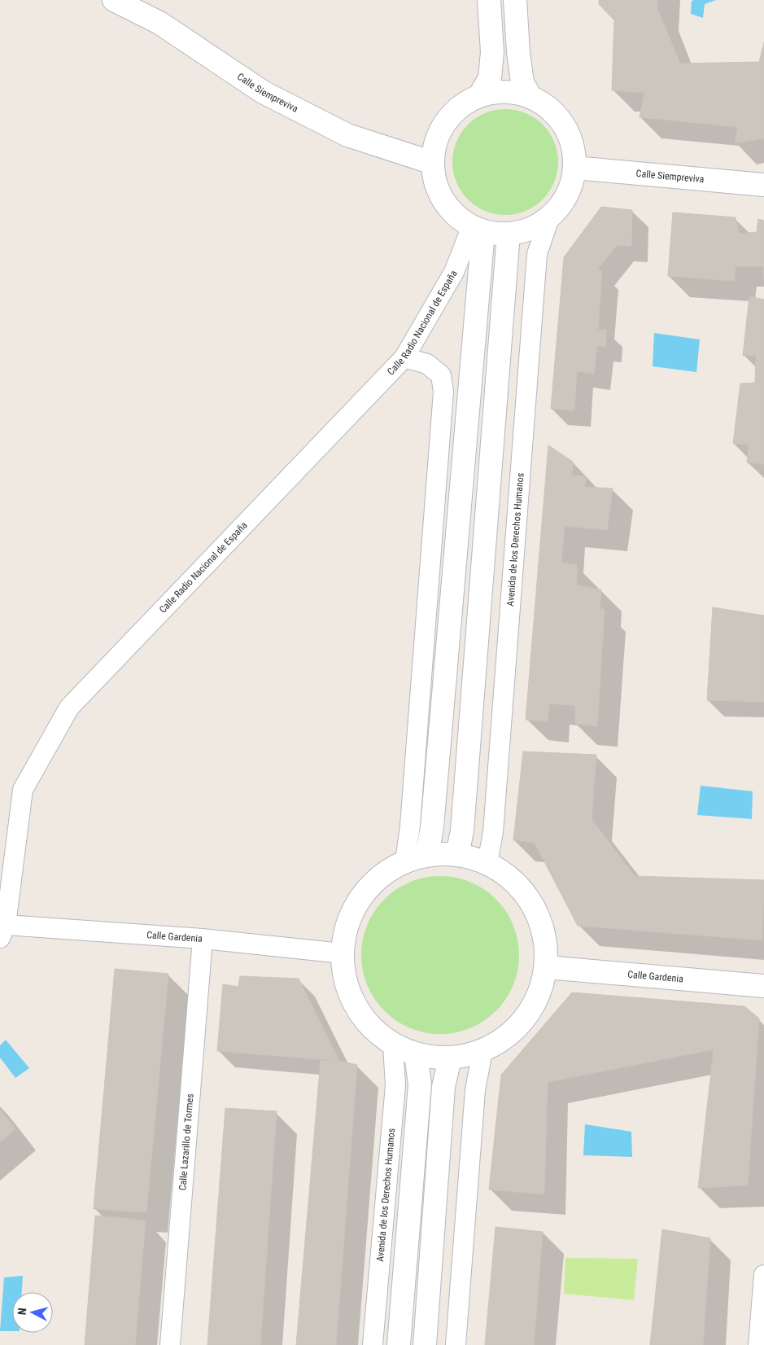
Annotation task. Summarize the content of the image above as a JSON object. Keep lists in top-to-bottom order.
{
  "streets": {
    "main road": ["Calle Siempreviva", "Calle Gardenia"],
    "street": ["Calle Radio Nacional de España", "Avenida de los Derechos Humanos", "Calle Lazarillo de Tormes"]
  },
  "crossings": [
    ["Calle Siempreviva", "Calle Radio Nacional de España"],
    ["Calle Siempreviva", "Avenida de los Derechos Humanos"],
    ["Calle Radio Nacional de España", "Avenida de los Derechos Humanos"],
    ["Calle Radio Nacional de España", "Calle Gardenia"],
    ["Calle Gardenia", "Calle Lazarillo de Tormes"]
  ],
  "north": "left"
}
